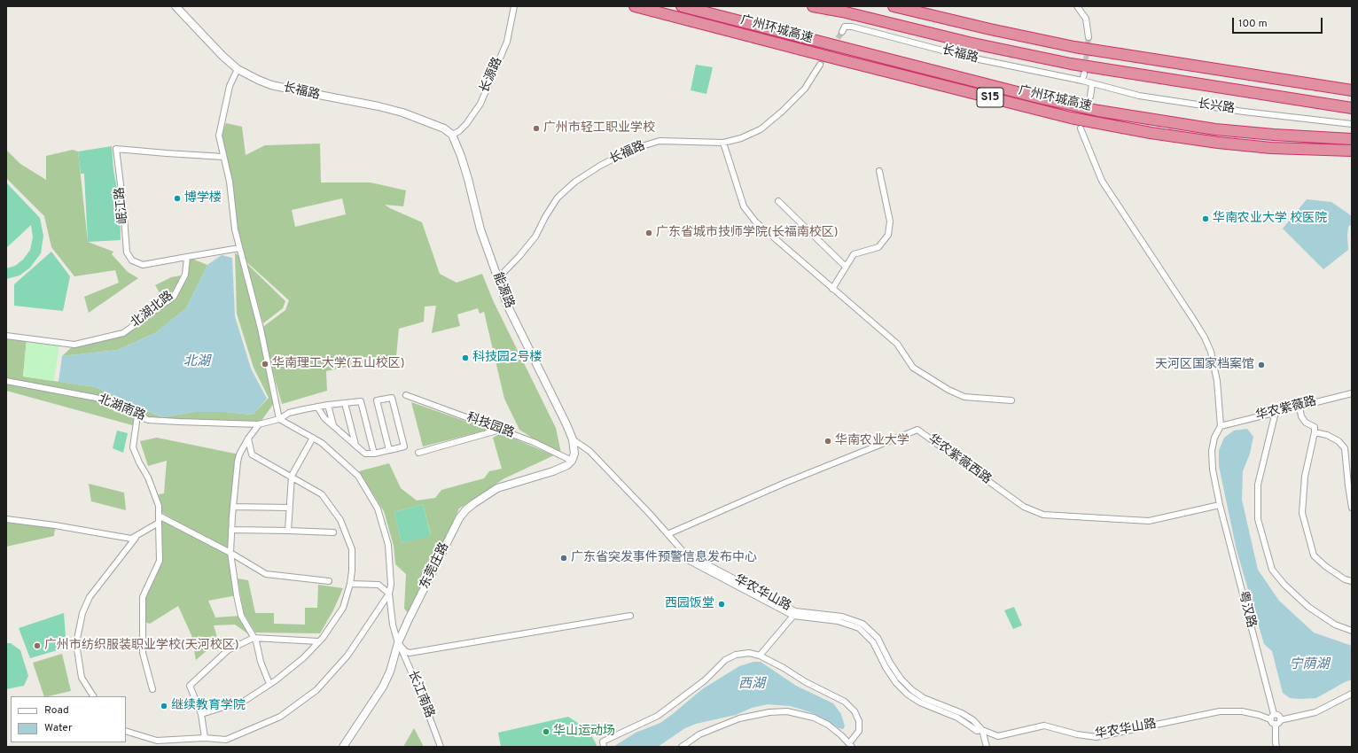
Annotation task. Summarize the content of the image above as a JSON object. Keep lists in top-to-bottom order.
{
  "streets": {
    "highway": ["广州环城高速", "S15"],
    "street": [
      "长福路",
      "长源路",
      "长兴路",
      "岷江路",
      "能源路",
      "北湖北路",
      "北湖南路",
      "华农紫薇路",
      "科技园路",
      "华农紫薇西路",
      "东莞庄路",
      "华农华山路",
      "粤汉路",
      "长江南路"
    ]
  },
  "crossings": [
    ["长福路", "长源路"],
    ["长福路", "长兴路"],
    ["长福路", "能源路"],
    ["长源路", "能源路"],
    ["岷江路", "北湖北路"],
    ["能源路", "华农华山路"],
    ["北湖南路", "长江南路"],
    ["华农紫薇路", "粤汉路"],
    ["科技园路", "东莞庄路"],
    ["华农紫薇西路", "华农华山路"],
    ["华农紫薇西路", "粤汉路"],
    ["东莞庄路", "长江南路"],
    ["华农华山路", "粤汉路"]
  ],
  "water": ["北湖", "宁荫湖", "西湖"],
  "places": [
    "广州市轻工职业学校",
    "博学楼",
    "华南农业大学 校医院",
    "广东省城市技师学院(长福南校区)",
    "科技园2号楼",
    "华南理工大学(五山校区)",
    "天河区国家档案馆",
    "华南农业大学",
    "广东省突发事件预警信息发布中心",
    "西园饭堂",
    "广州市纺织服装职业学校(天河校区)",
    "继续教育学院",
    "华山运动场"
  ],
  "legend": ["Road", "Water"],
  "scale_bar": "100 m"
}
